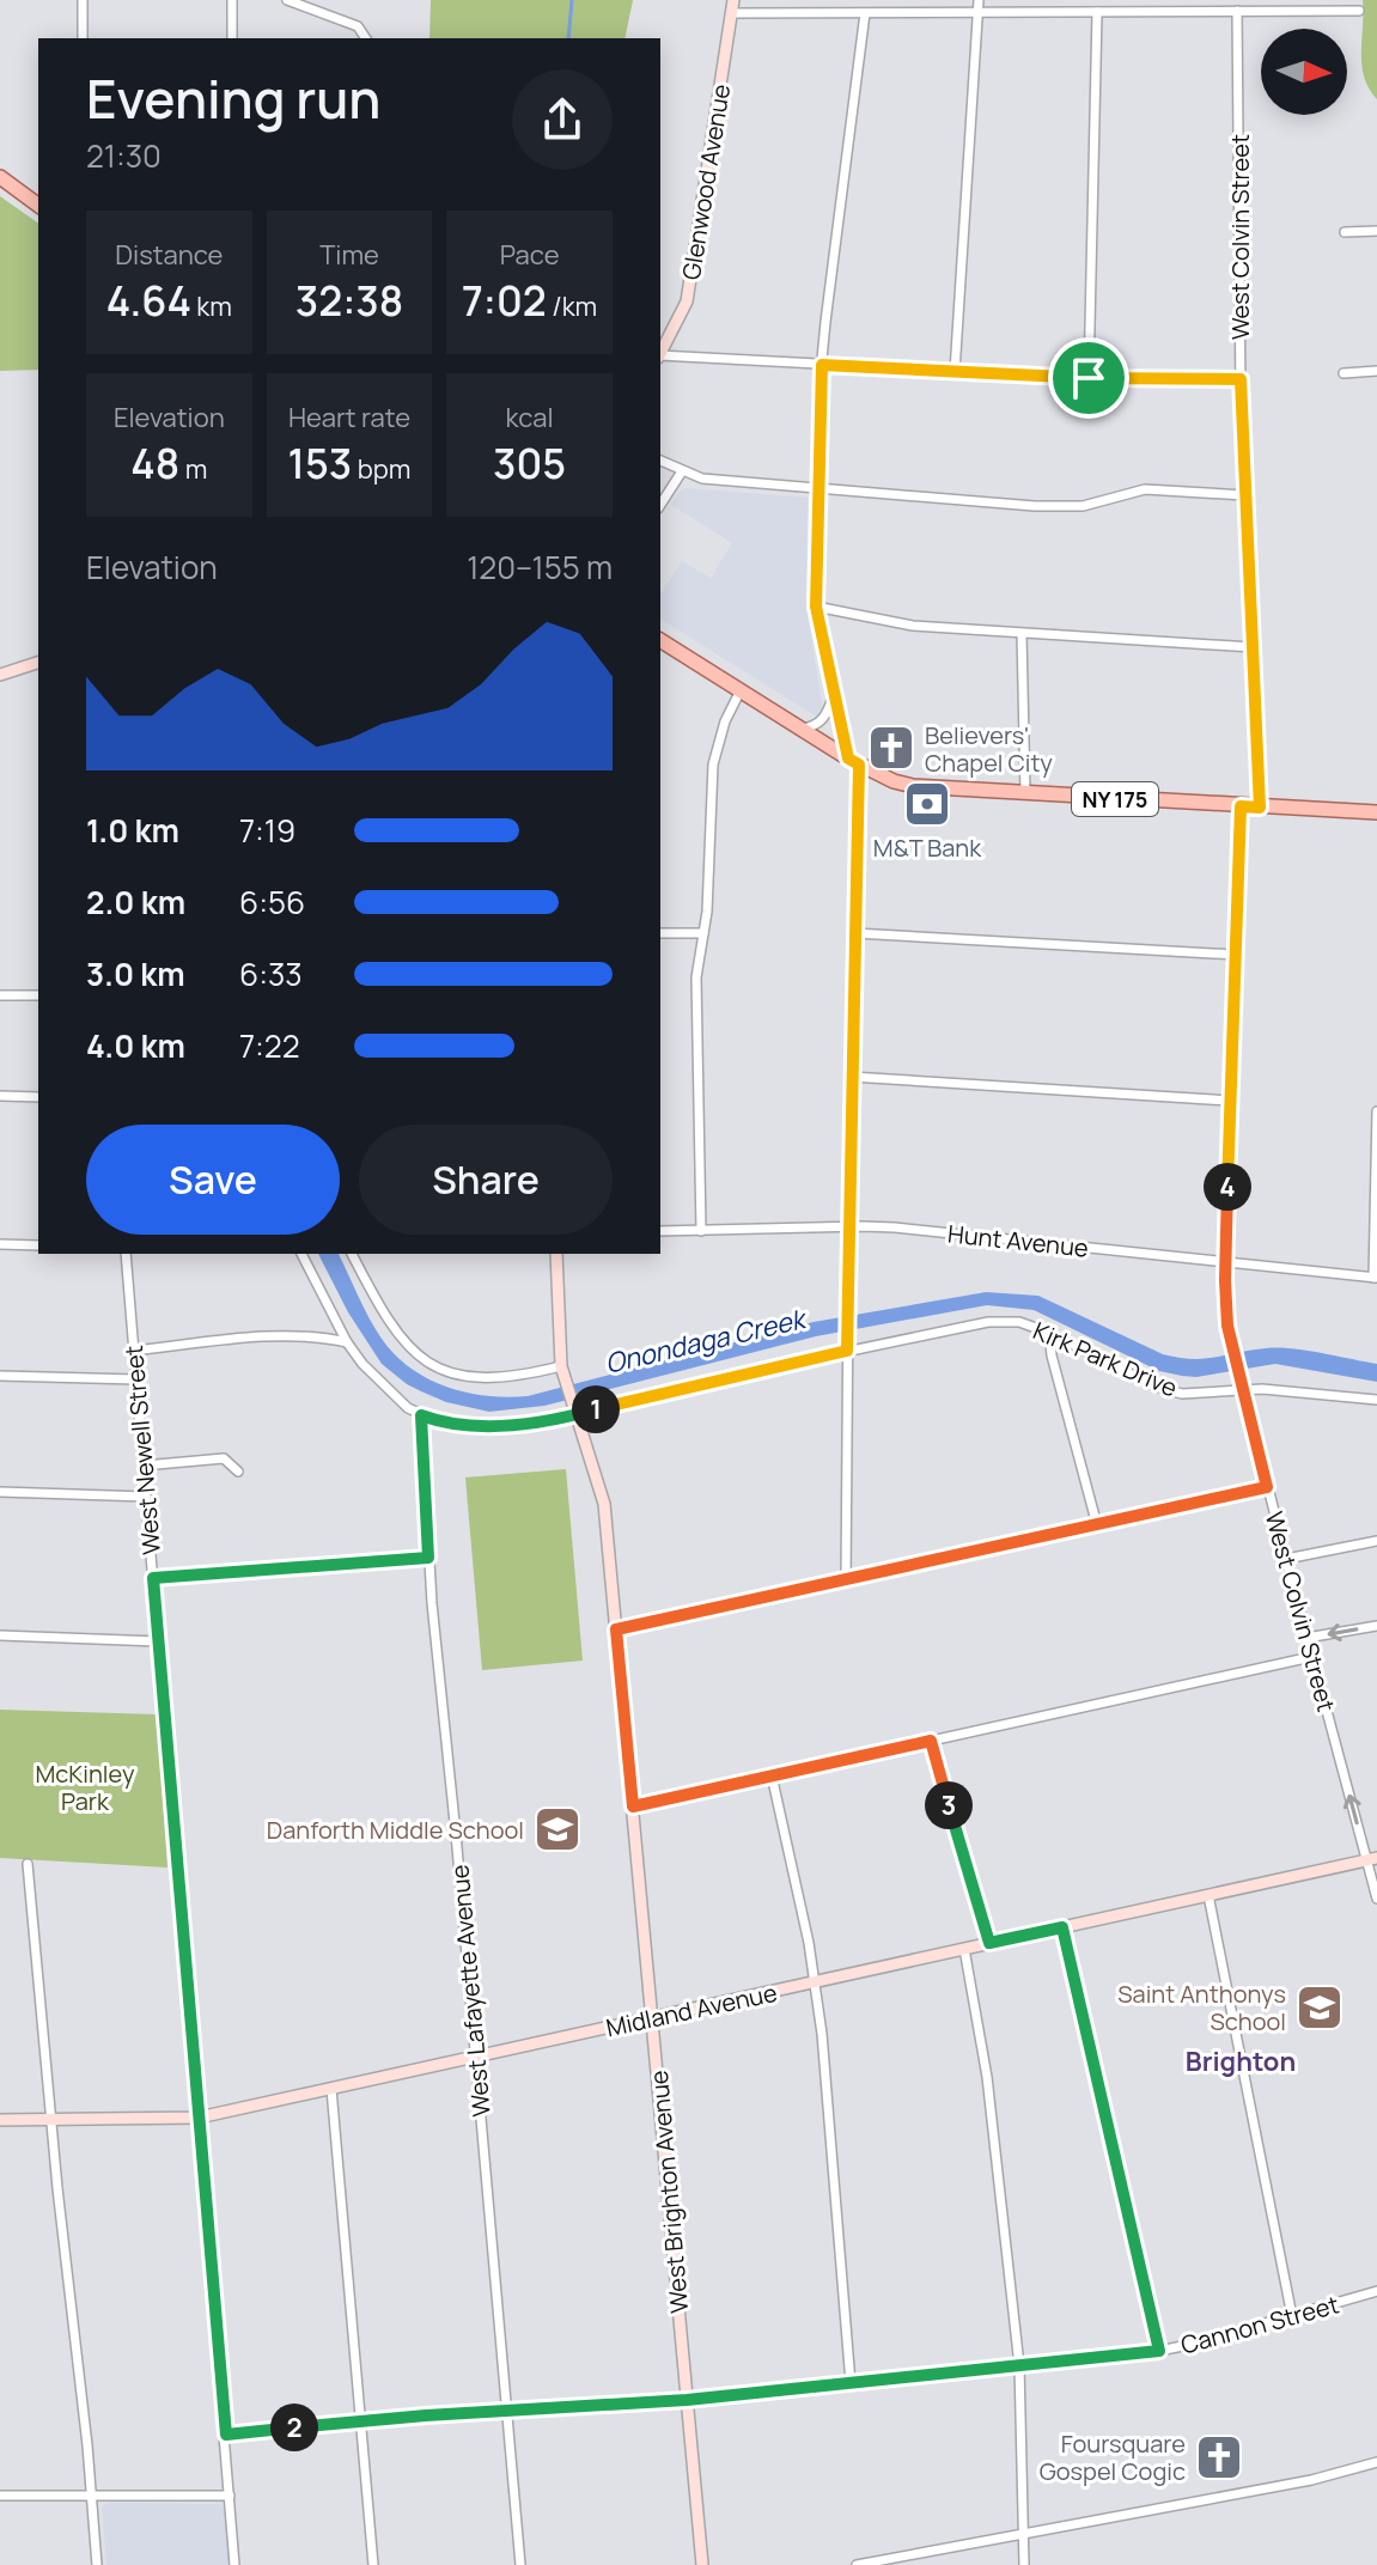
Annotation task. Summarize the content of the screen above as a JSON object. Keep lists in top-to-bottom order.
{
  "streets": {
    "main road": ["NY 175"],
    "street": [
      "Glenwood Avenue",
      "West Colvin Street",
      "Hunt Avenue",
      "Kirk Park Drive",
      "West Newell Street",
      "West Lafayette Avenue",
      "Midland Avenue",
      "West Brighton Avenue",
      "Cannon Street"
    ]
  },
  "crossings": [
    ["West Colvin Street", "NY 175"],
    ["West Colvin Street", "Hunt Avenue"],
    ["West Colvin Street", "Kirk Park Drive"],
    ["West Colvin Street", "Midland Avenue"],
    ["Kirk Park Drive", "West Lafayette Avenue"],
    ["Kirk Park Drive", "West Brighton Avenue"],
    ["West Newell Street", "Midland Avenue"],
    ["West Newell Street", "Cannon Street"],
    ["West Lafayette Avenue", "Midland Avenue"],
    ["West Lafayette Avenue", "Cannon Street"],
    ["Midland Avenue", "West Brighton Avenue"],
    ["West Brighton Avenue", "Cannon Street"]
  ],
  "districts": ["Brighton"],
  "water": ["Onondaga Creek"],
  "parks": ["McKinley Park"],
  "places": {
    "church": ["Believers' Chapel City", "Foursquare Gospel Cogic"],
    "bank": ["M&T Bank"],
    "school or university": ["Danforth Middle School", "Saint Anthonys School"]
  },
  "north": "right",
  "page": {
    "heading": ["Evening run", "21:30"],
    "stats": [
      ["Distance", "4.64 km"],
      ["Time", "32:38"],
      ["Pace", "7:02 /km"],
      ["Elevation", "48 m"],
      ["Heart rate", "153 bpm"],
      ["kcal", "305"]
    ],
    "chart": ["Elevation", "120–155 m"],
    "list": [
      {
        "name": "1.0 km",
        "note": "7:19"
      },
      {
        "name": "2.0 km",
        "note": "6:56"
      },
      {
        "name": "3.0 km",
        "note": "6:33"
      },
      {
        "name": "4.0 km",
        "note": "7:22"
      }
    ],
    "buttons": ["Save", "Share"],
    "pins": [
      "4",
      "1",
      "3",
      "2"
    ]
  }
}
